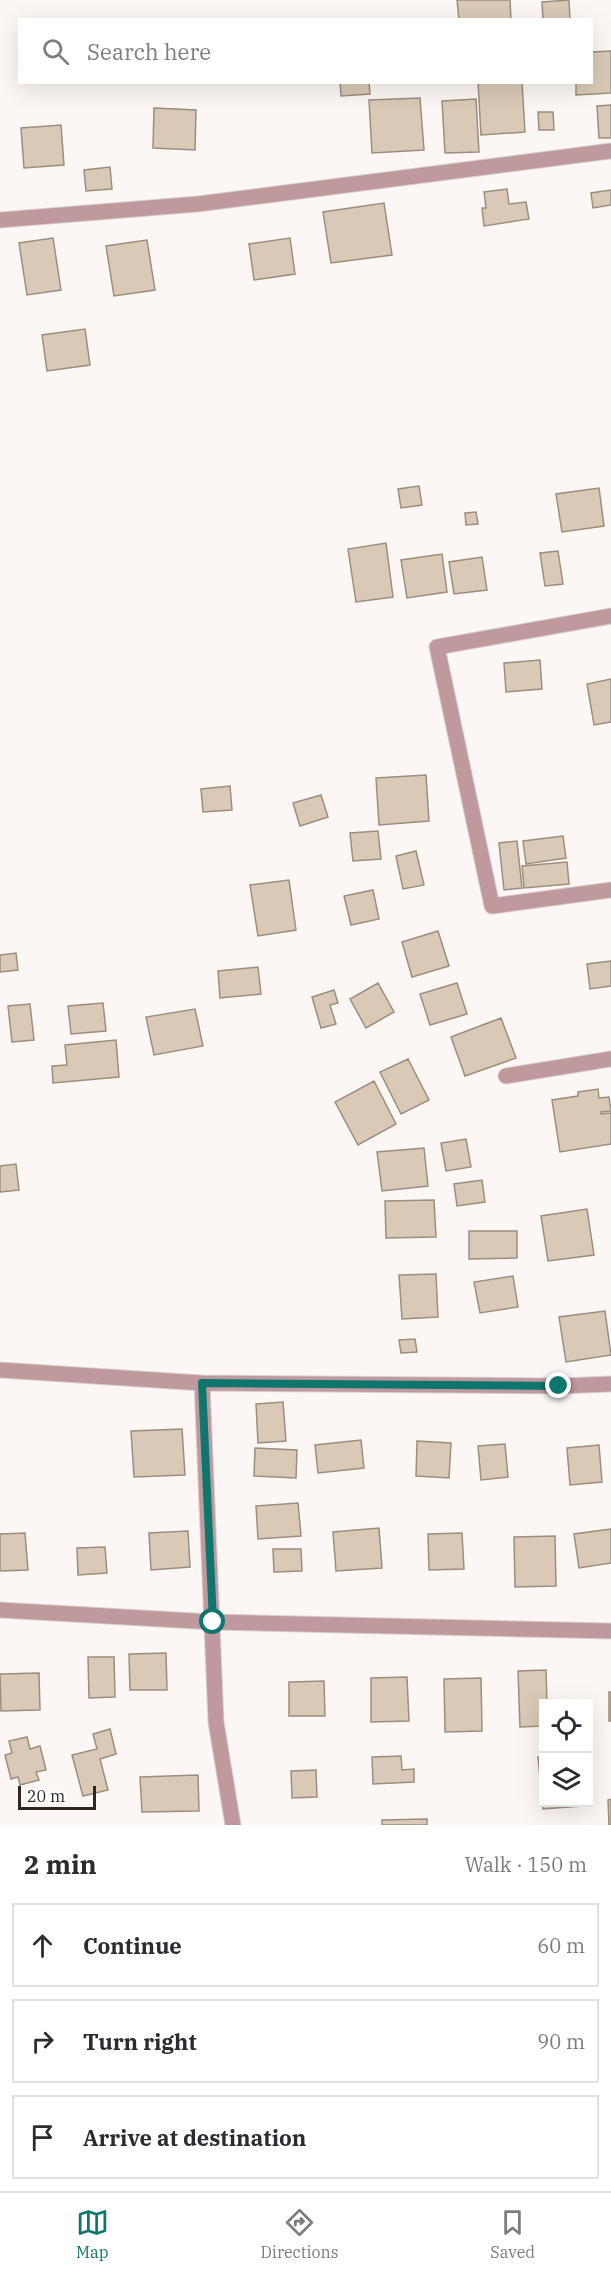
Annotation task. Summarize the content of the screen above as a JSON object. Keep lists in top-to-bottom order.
{
  "scale_bar": "20 m",
  "page": {
    "search": "Search here",
    "scale": "20 m",
    "heading": ["2 min", "Walk · 150 m"],
    "list": [
      ["Continue", "60 m"],
      ["Turn right", "90 m"],
      "Arrive at destination"
    ],
    "nav": ["Map", "Directions", "Saved"]
  }
}
